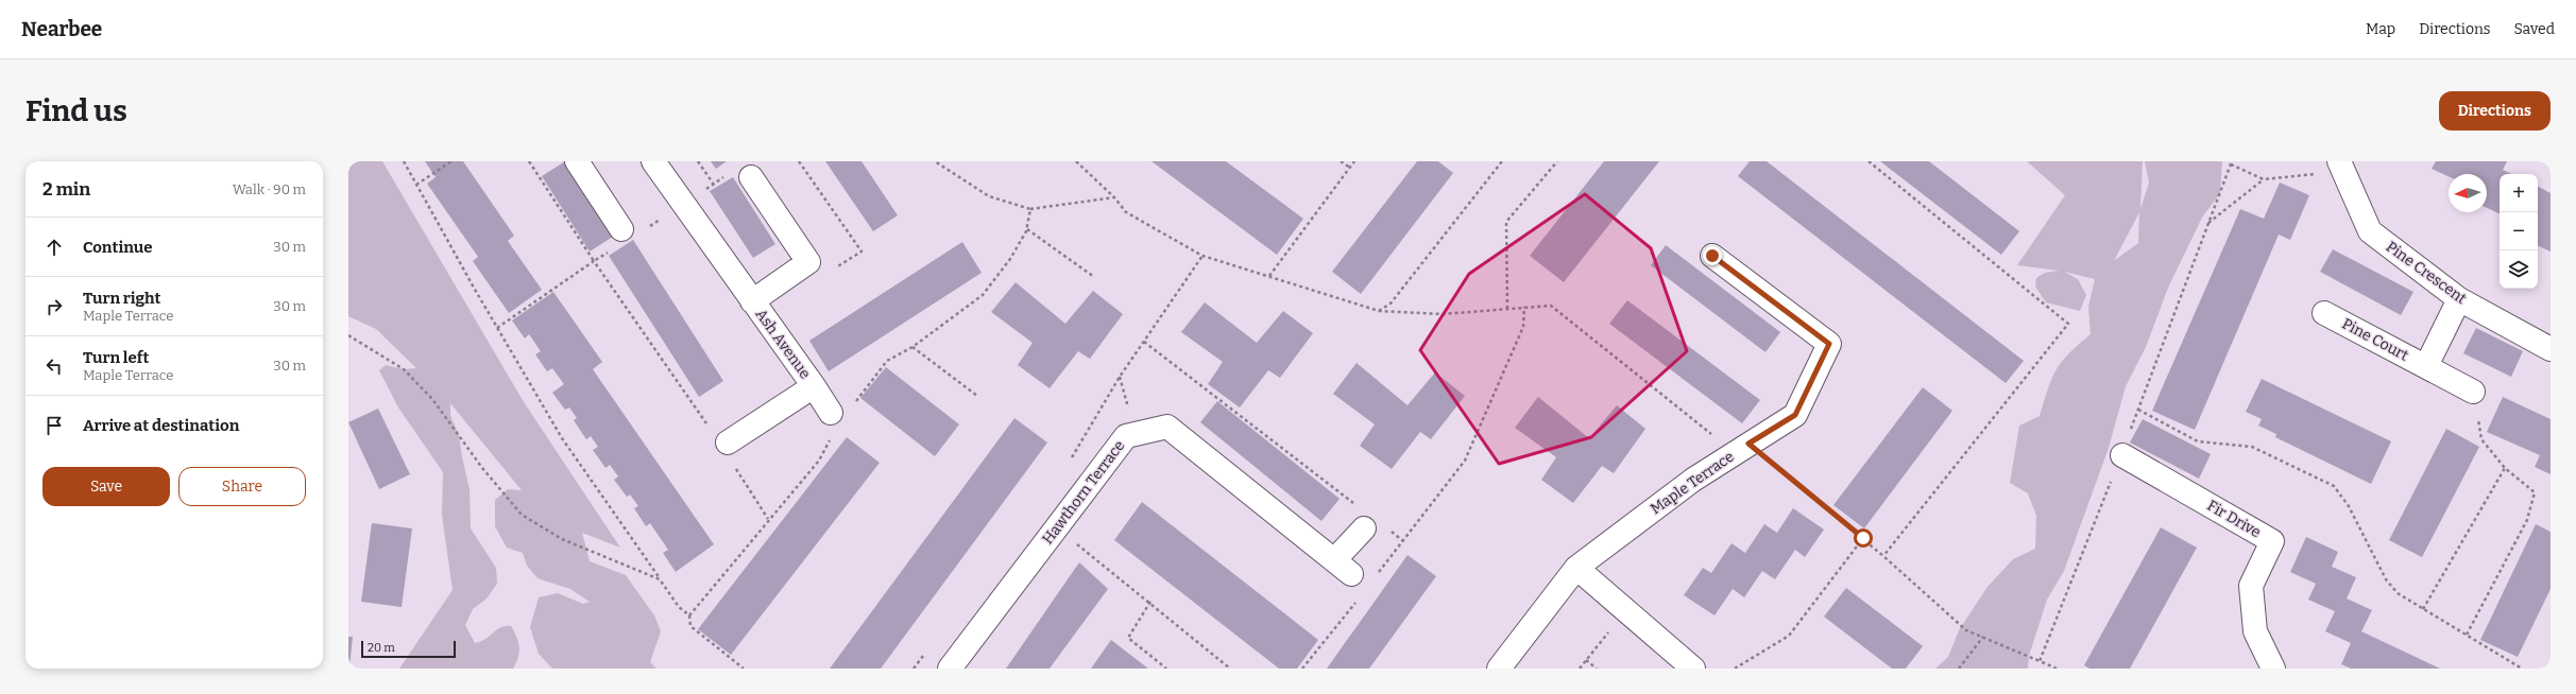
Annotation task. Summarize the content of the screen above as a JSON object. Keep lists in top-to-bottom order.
{
  "streets": {
    "street": [
      "Pine Crescent",
      "Pine Court",
      "Ash Avenue",
      "Maple Terrace",
      "Hawthorn Terrace",
      "Fir Drive"
    ]
  },
  "crossings": [
    ["Pine Crescent", "Pine Court"]
  ],
  "scale_bar": "20 m",
  "north": "left",
  "page": {
    "header": "Nearbee",
    "nav": ["Map", "Directions", "Saved"],
    "buttons": [
      "Directions",
      ["Save", "Share"]
    ],
    "title": "Find us",
    "heading": ["2 min", "Walk · 90 m"],
    "map_buttons": ["+", "−"],
    "list": [
      ["Continue", "30 m"],
      ["Turn right", "Maple Terrace", "30 m"],
      ["Turn left", "Maple Terrace", "30 m"],
      "Arrive at destination"
    ],
    "scale": "20 m"
  }
}
